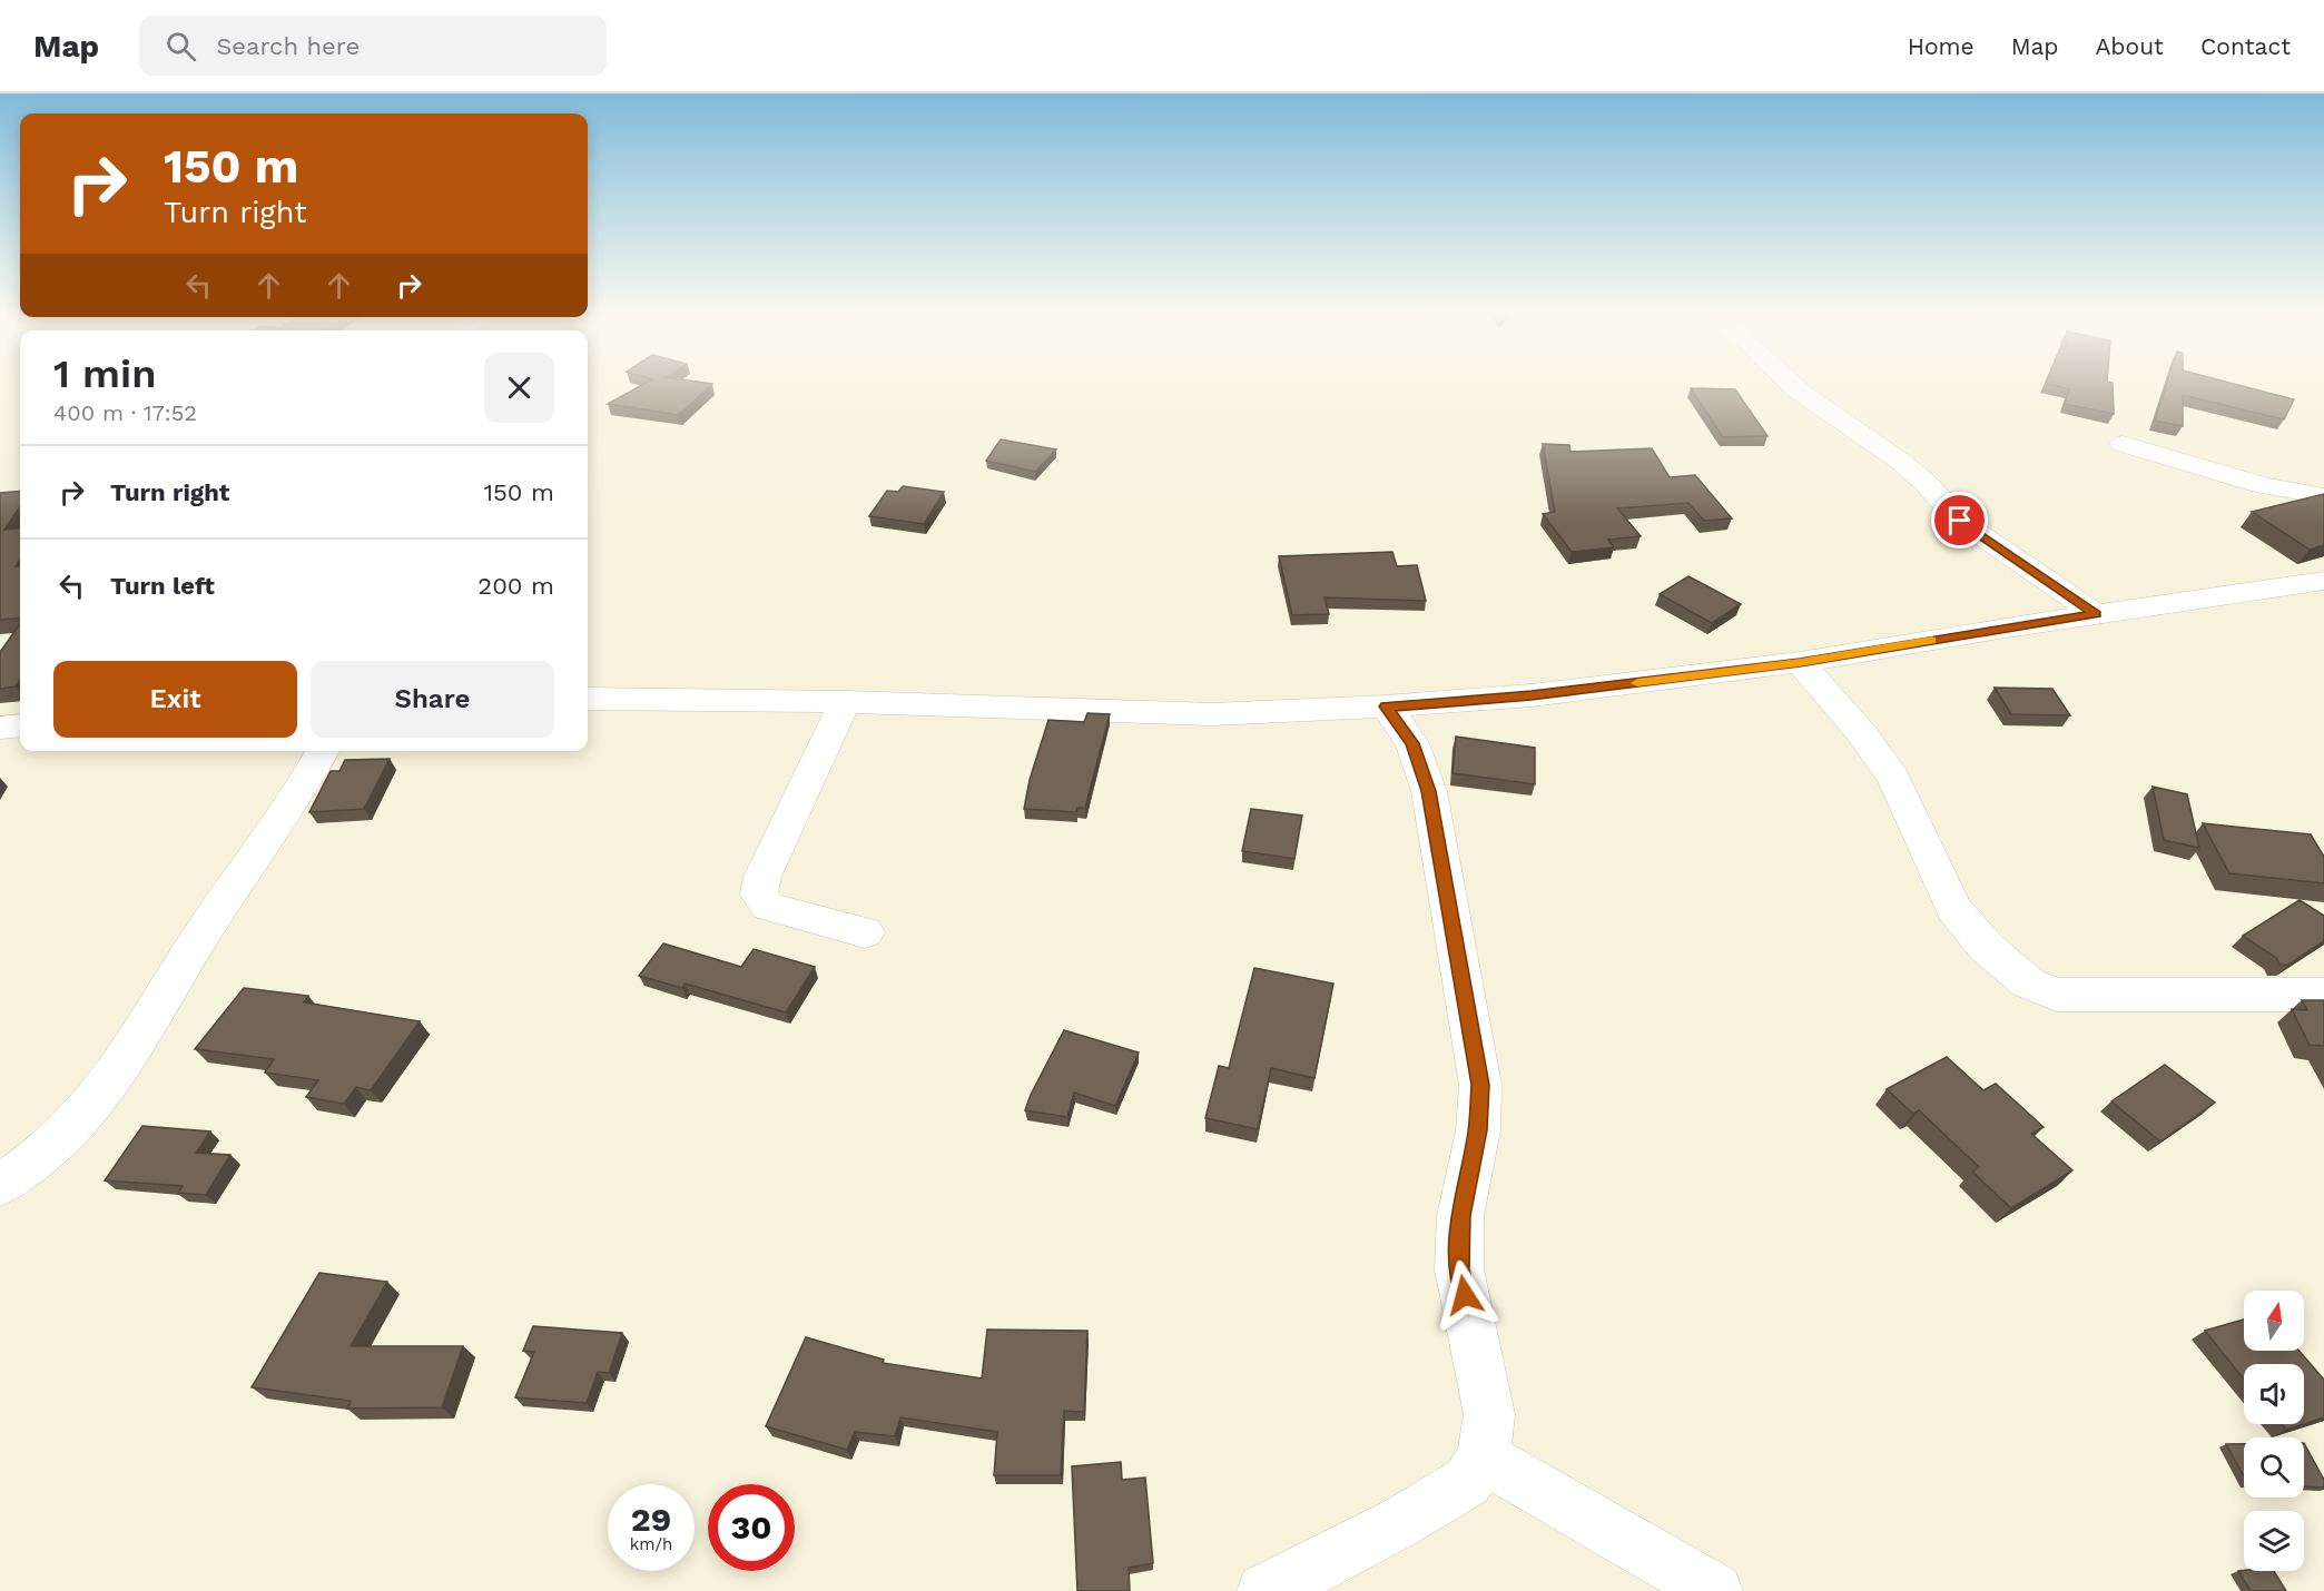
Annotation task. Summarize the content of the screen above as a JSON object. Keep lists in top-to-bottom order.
{
  "north": "top",
  "page": {
    "header": "Map",
    "search": "Search here",
    "nav": [
      "Home",
      "Map",
      "About",
      "Contact"
    ],
    "turn": ["150 m", "Turn right"],
    "heading": ["1 min", "400 m · 17:52"],
    "list": [
      {
        "name": "Turn right",
        "value": "150 m"
      },
      {
        "name": "Turn left",
        "value": "200 m"
      }
    ],
    "buttons": ["Exit", "Share"],
    "speed": "29 km/h",
    "limit": "30"
  }
}
